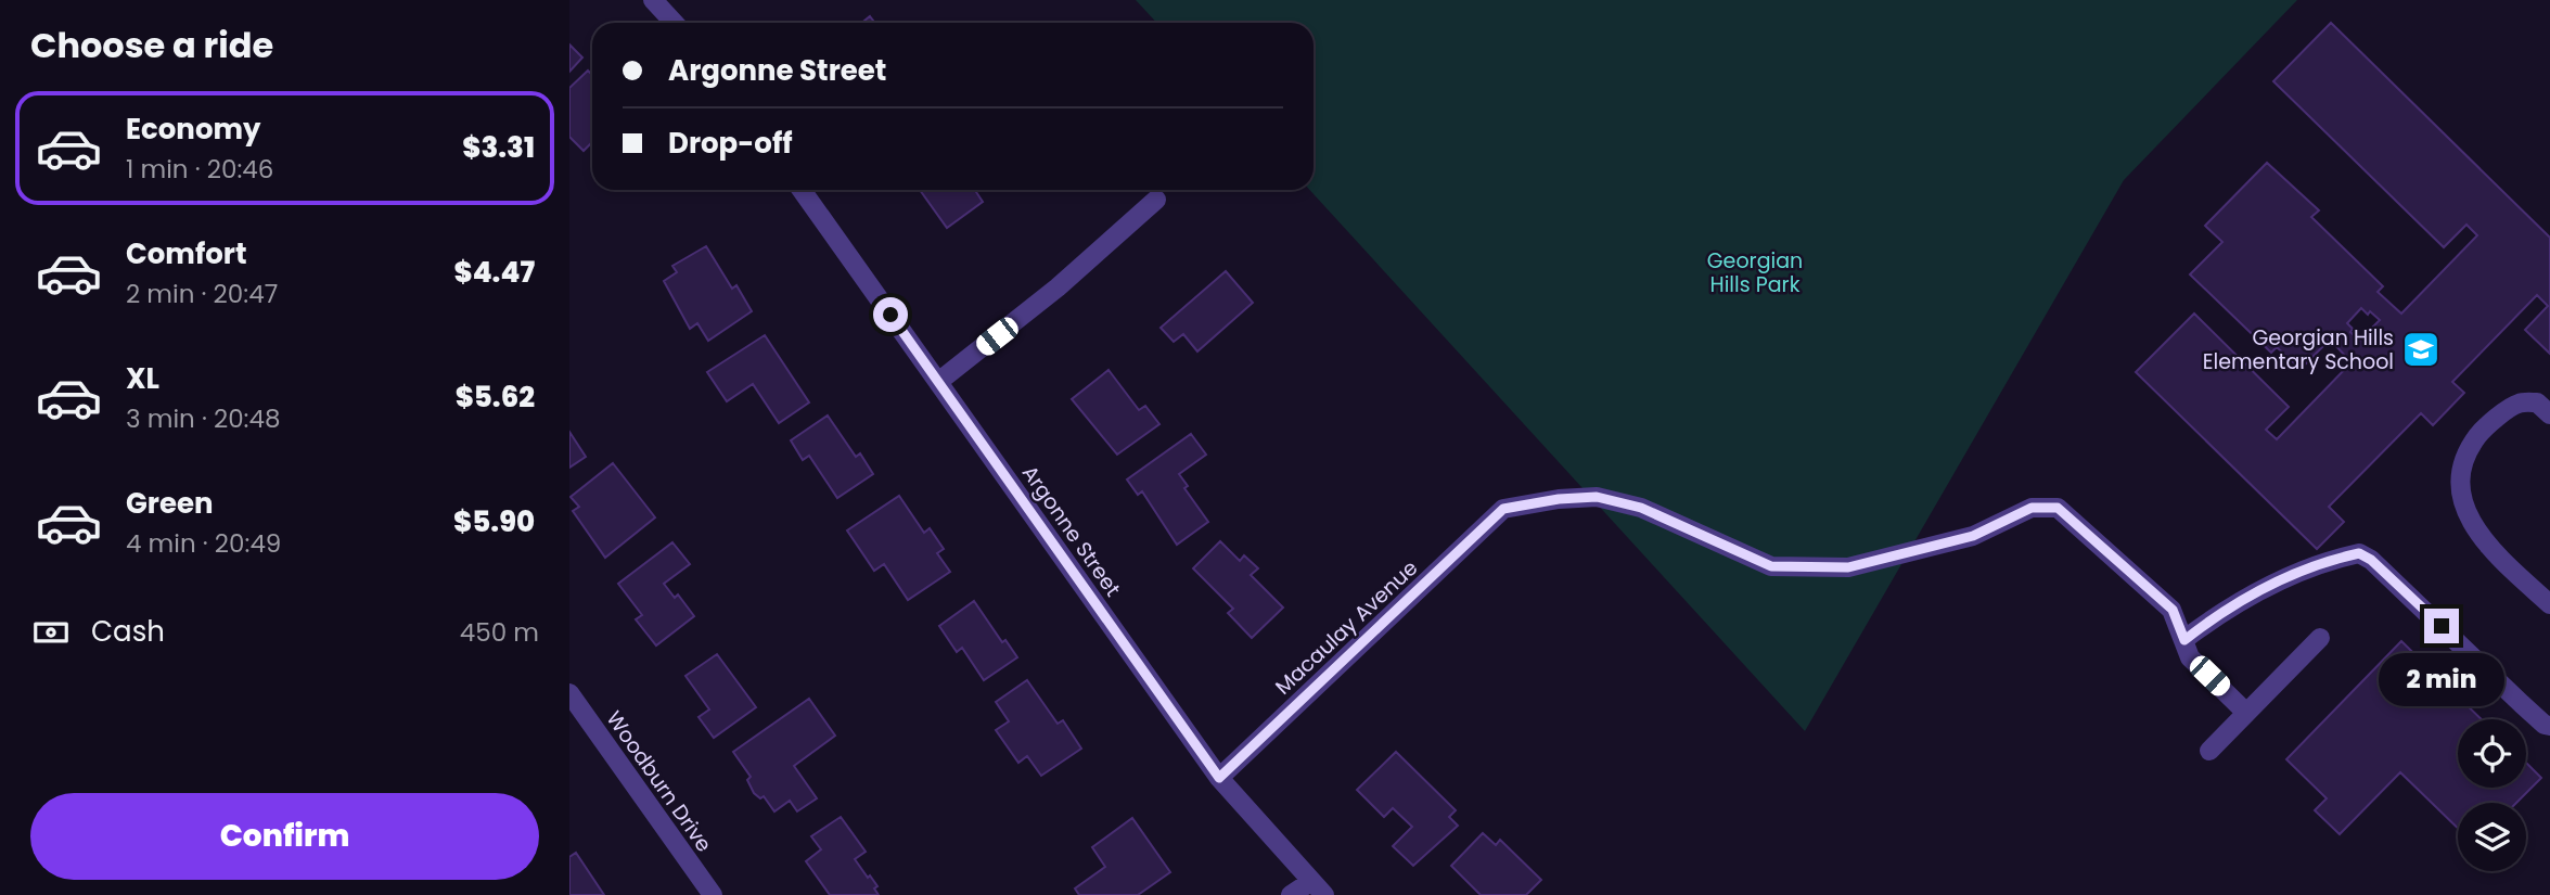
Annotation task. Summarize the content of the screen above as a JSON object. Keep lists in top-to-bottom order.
{
  "streets": {
    "street": ["Argonne Street", "Macaulay Avenue", "Woodburn Drive"]
  },
  "crossings": [
    ["Argonne Street", "Macaulay Avenue"]
  ],
  "parks": ["Georgian Hills Park"],
  "places": {
    "school or university": ["Georgian Hills Elementary School"]
  },
  "page": {
    "heading": "Choose a ride",
    "banner": ["Argonne Street", "Drop-off"],
    "list": [
      {
        "name": "Economy",
        "note": "1 min · 20:46",
        "value": "$3.31"
      },
      {
        "name": "Comfort",
        "note": "2 min · 20:47",
        "value": "$4.47"
      },
      {
        "name": "XL",
        "note": "3 min · 20:48",
        "value": "$5.62"
      },
      {
        "name": "Green",
        "note": "4 min · 20:49",
        "value": "$5.90"
      }
    ],
    "pay": ["Cash", "450 m"],
    "bubble": "2 min",
    "buttons": "Confirm"
  }
}
